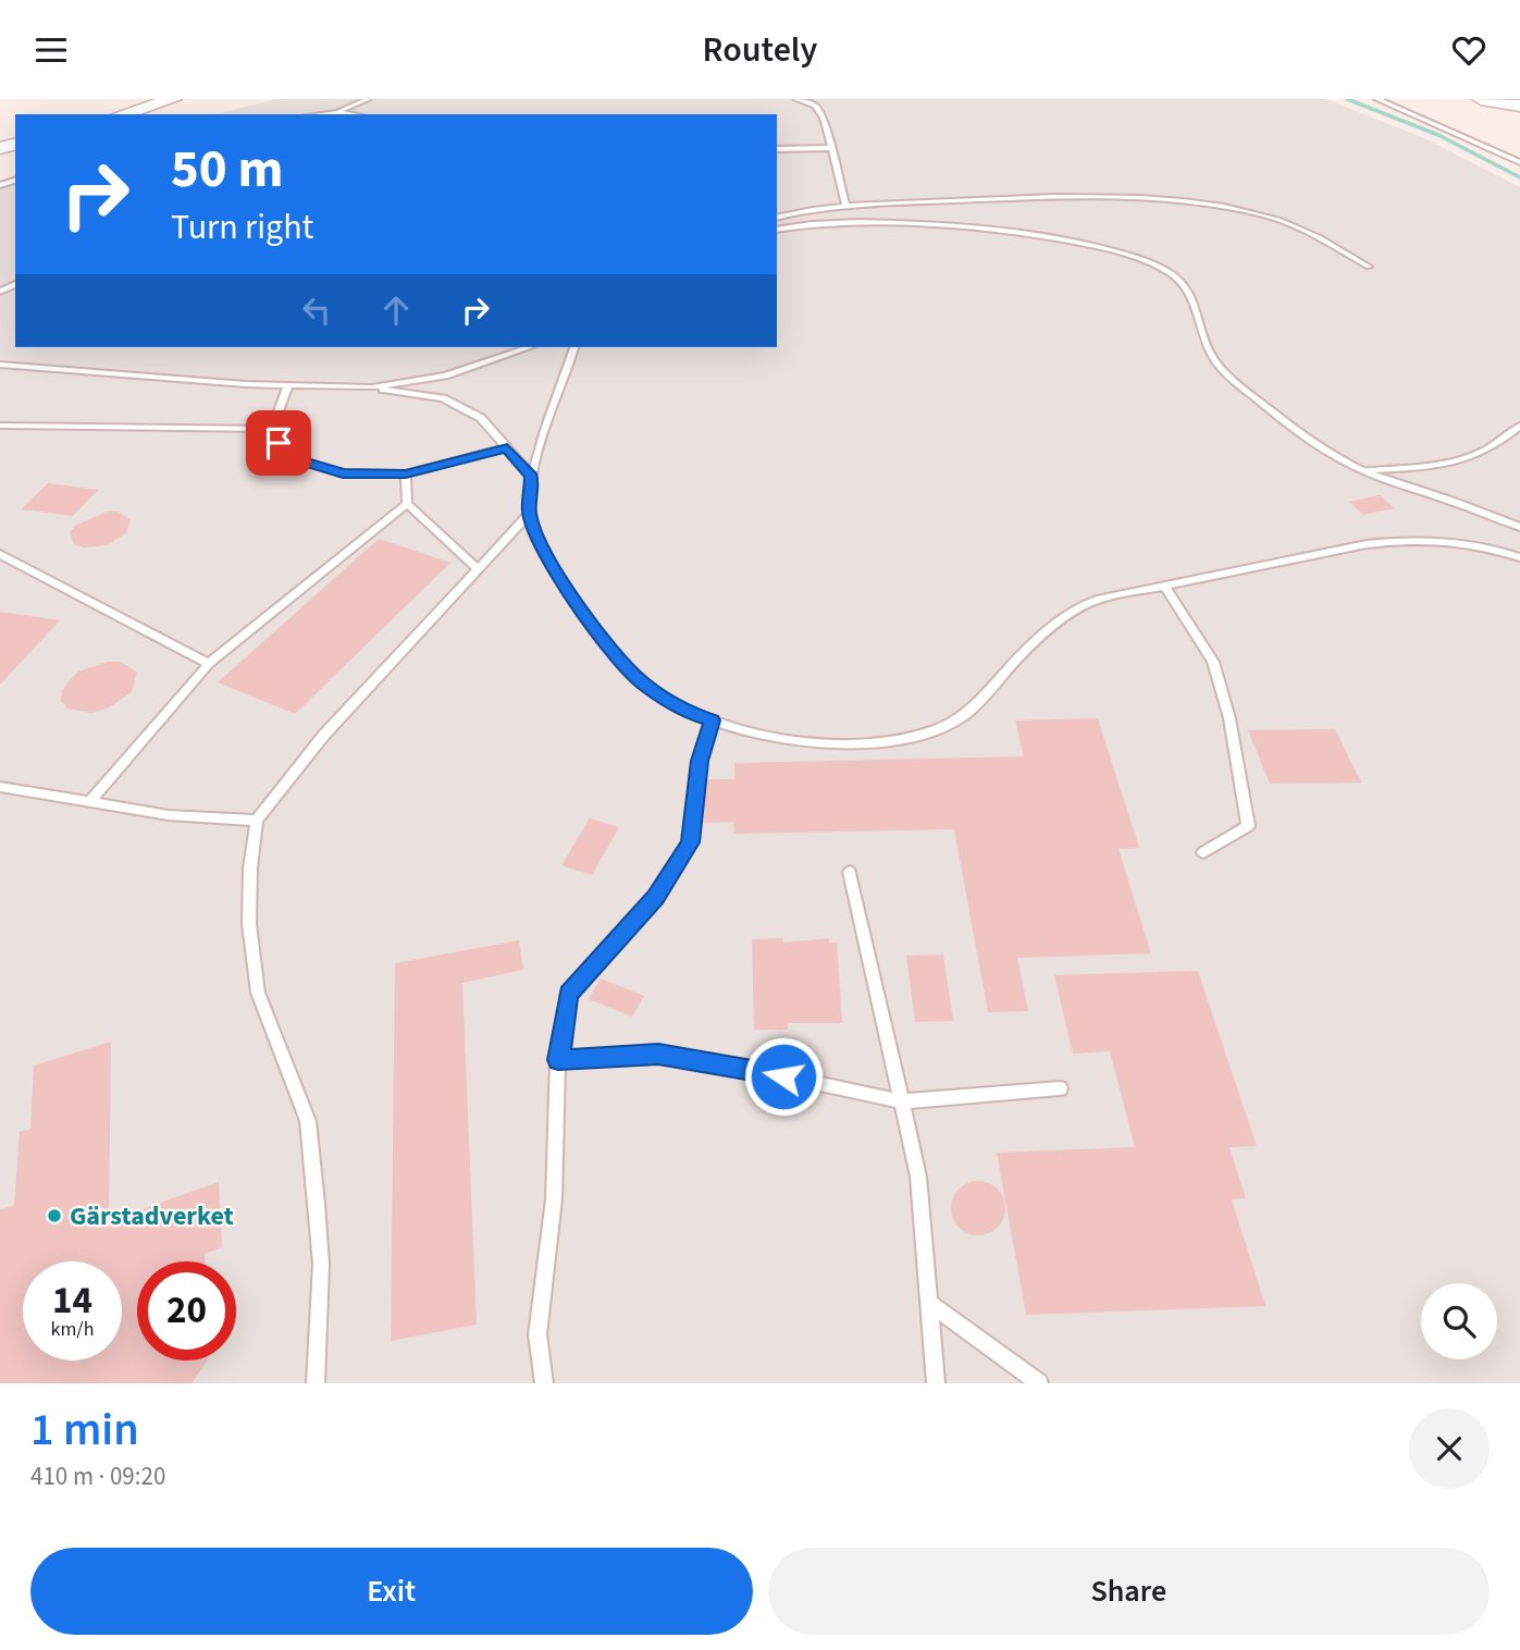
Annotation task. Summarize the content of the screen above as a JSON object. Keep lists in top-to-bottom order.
{
  "places": ["Gärstadverket"],
  "page": {
    "header": "Routely",
    "turn": ["50 m", "Turn right"],
    "speed": "14 km/h",
    "limit": "20",
    "heading": ["1 min", "410 m · 09:20"],
    "buttons": ["Exit", "Share"]
  }
}
